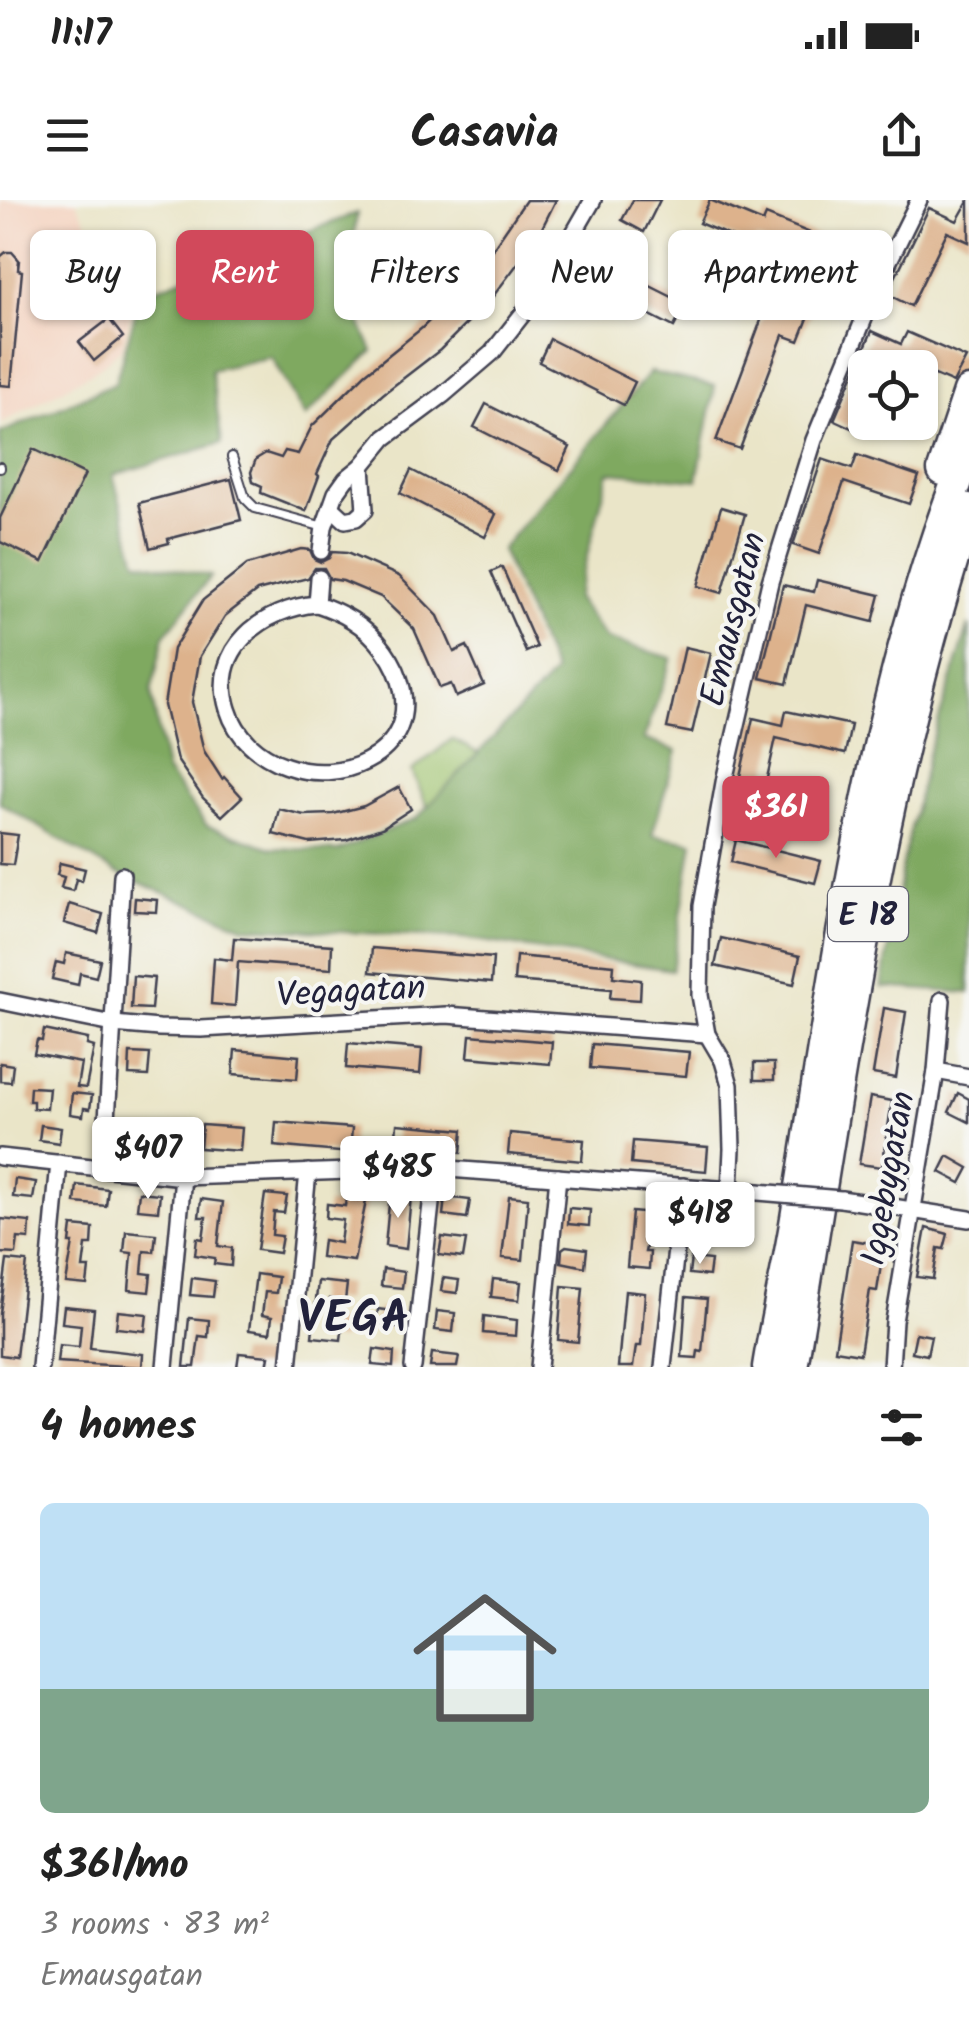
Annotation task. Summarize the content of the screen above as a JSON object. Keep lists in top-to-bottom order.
{
  "streets": {
    "highway": ["E 18"],
    "street": ["Emausgatan", "Vegagatan", "Iggebygatan"]
  },
  "crossings": [
    ["Emausgatan", "Vegagatan"]
  ],
  "districts": ["VEGA"],
  "page": {
    "status": "11:17",
    "header": "Casavia",
    "chip": [
      "Buy",
      "Rent",
      "Filters",
      "New",
      "Apartment"
    ],
    "price": [
      "$361",
      "$407",
      "$485",
      "$418"
    ],
    "heading": "4 homes",
    "list": [
      {
        "name": "$361/mo",
        "note": "3 rooms · 83 m² · Emausgatan"
      }
    ]
  }
}
